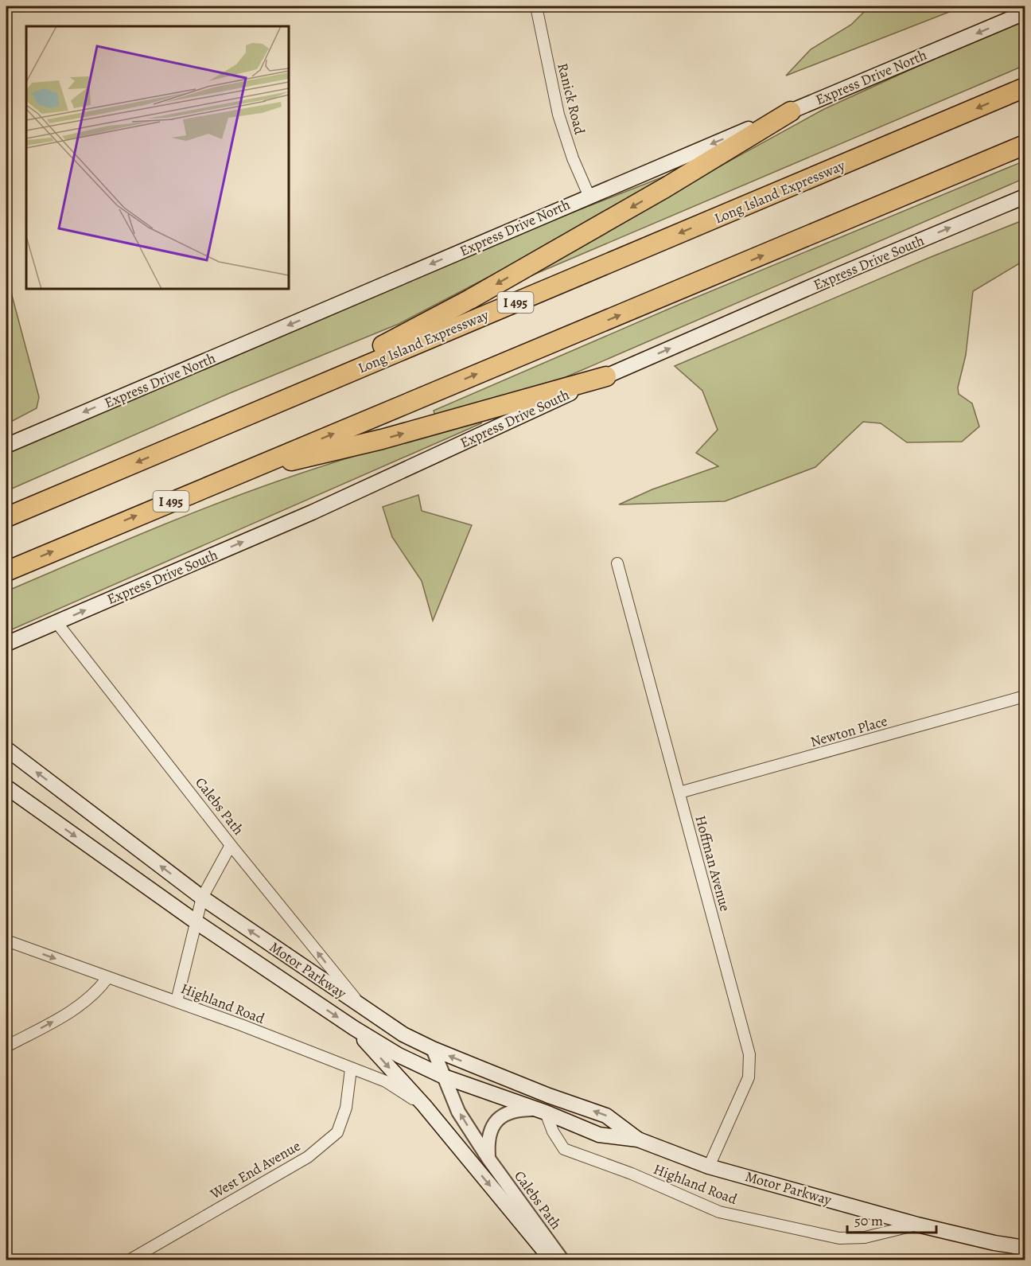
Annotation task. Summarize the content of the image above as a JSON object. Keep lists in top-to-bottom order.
{
  "streets": {
    "highway": ["Long Island Expressway", "I 495"],
    "main road": ["Express Drive North", "Express Drive South", "Motor Parkway"],
    "street": [
      "Ranick Road",
      "Newton Place",
      "Calebs Path",
      "Hoffman Avenue",
      "Highland Road",
      "West End Avenue"
    ]
  },
  "crossings": [
    ["Express Drive North", "Ranick Road"],
    ["Express Drive South", "Calebs Path"],
    ["Newton Place", "Hoffman Avenue"],
    ["Calebs Path", "Motor Parkway"],
    ["Hoffman Avenue", "Motor Parkway"],
    ["Motor Parkway", "Highland Road"],
    ["Highland Road", "West End Avenue"]
  ],
  "one_way": ["Express Drive North", "Express Drive South", "Calebs Path"],
  "scale_bar": "50 m"
}
